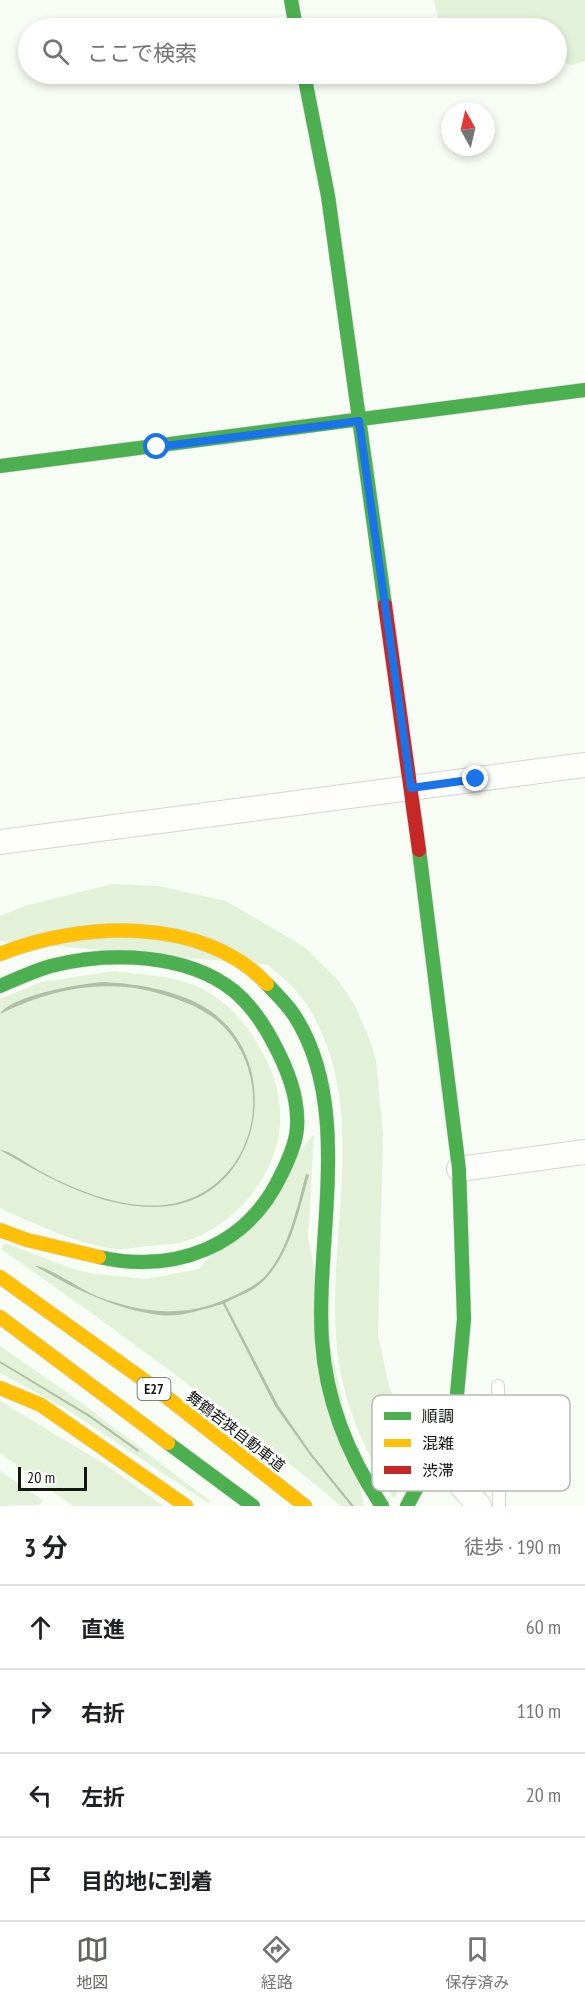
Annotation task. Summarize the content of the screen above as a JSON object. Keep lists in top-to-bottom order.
{
  "streets": {
    "main road": ["E27", "舞鶴若狭自動車道"]
  },
  "legend": ["順調", "混雑", "渋滞"],
  "scale_bar": "20 m",
  "north": "top",
  "page": {
    "search": "ここで検索",
    "scale": "20 m",
    "heading": ["3 分", "徒歩 · 190 m"],
    "list": [
      ["直進", "60 m"],
      ["右折", "110 m"],
      ["左折", "20 m"],
      "目的地に到着"
    ],
    "nav": ["地図", "経路", "保存済み"]
  }
}
